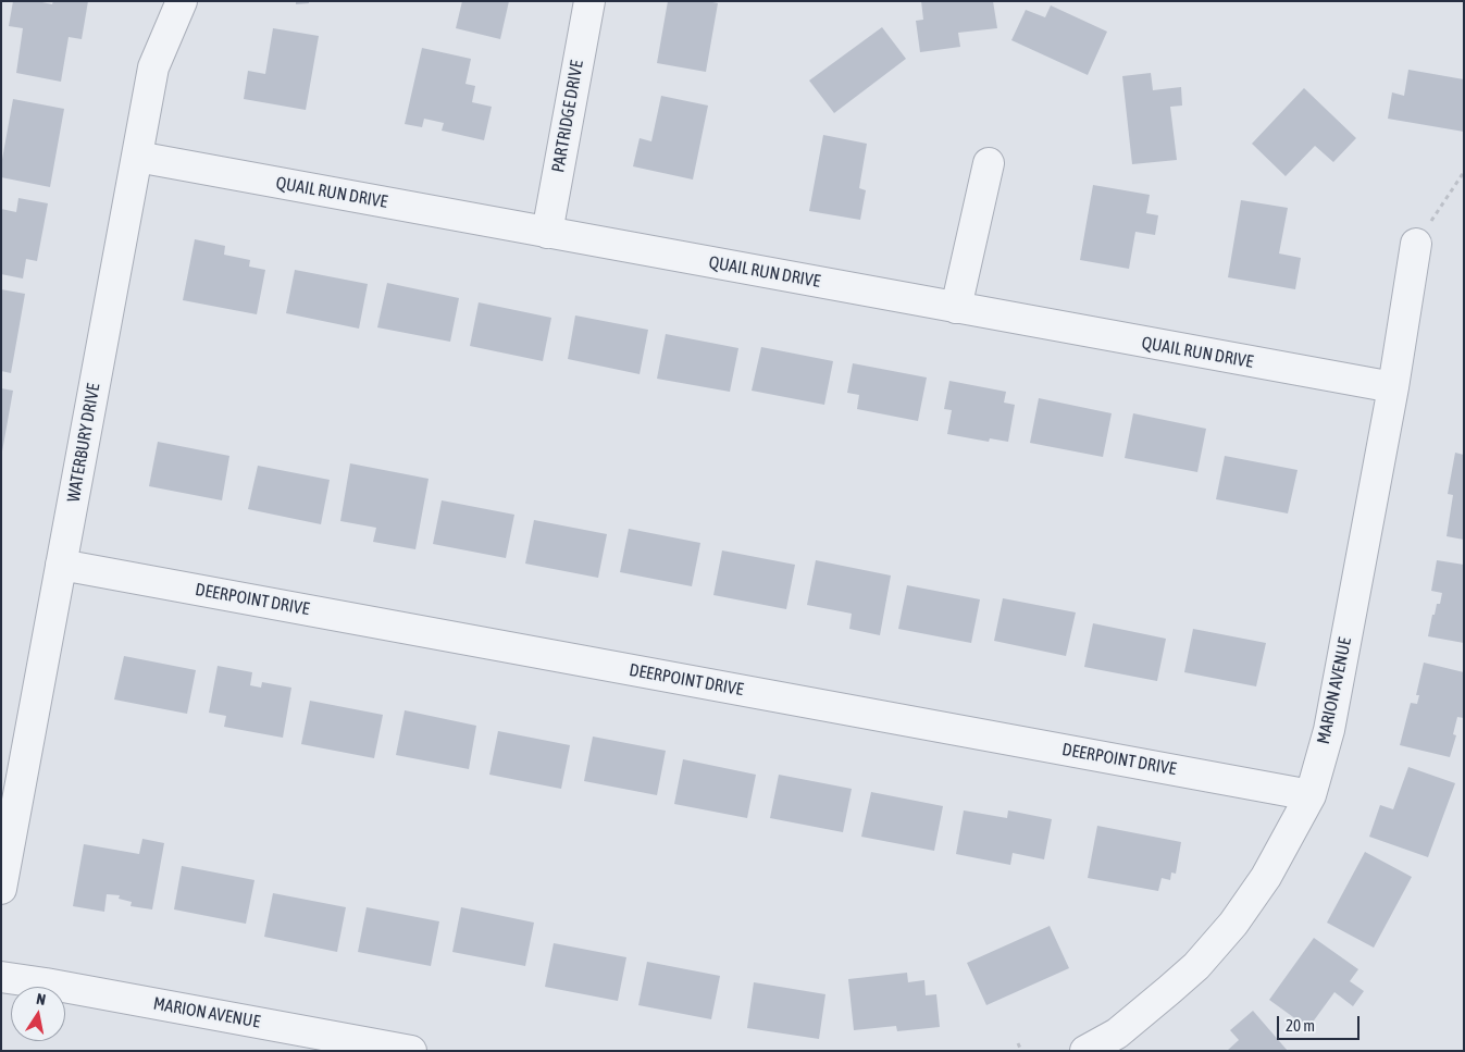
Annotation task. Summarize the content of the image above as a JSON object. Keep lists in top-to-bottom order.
{
  "streets": {
    "street": [
      "PARTRIDGE DRIVE",
      "QUAIL RUN DRIVE",
      "WATERBURY DRIVE",
      "DEERPOINT DRIVE",
      "MARION AVENUE"
    ]
  },
  "crossings": [
    ["PARTRIDGE DRIVE", "QUAIL RUN DRIVE"],
    ["QUAIL RUN DRIVE", "WATERBURY DRIVE"],
    ["QUAIL RUN DRIVE", "MARION AVENUE"],
    ["WATERBURY DRIVE", "DEERPOINT DRIVE"],
    ["DEERPOINT DRIVE", "MARION AVENUE"]
  ],
  "scale_bar": "20 m",
  "north": "top"
}
